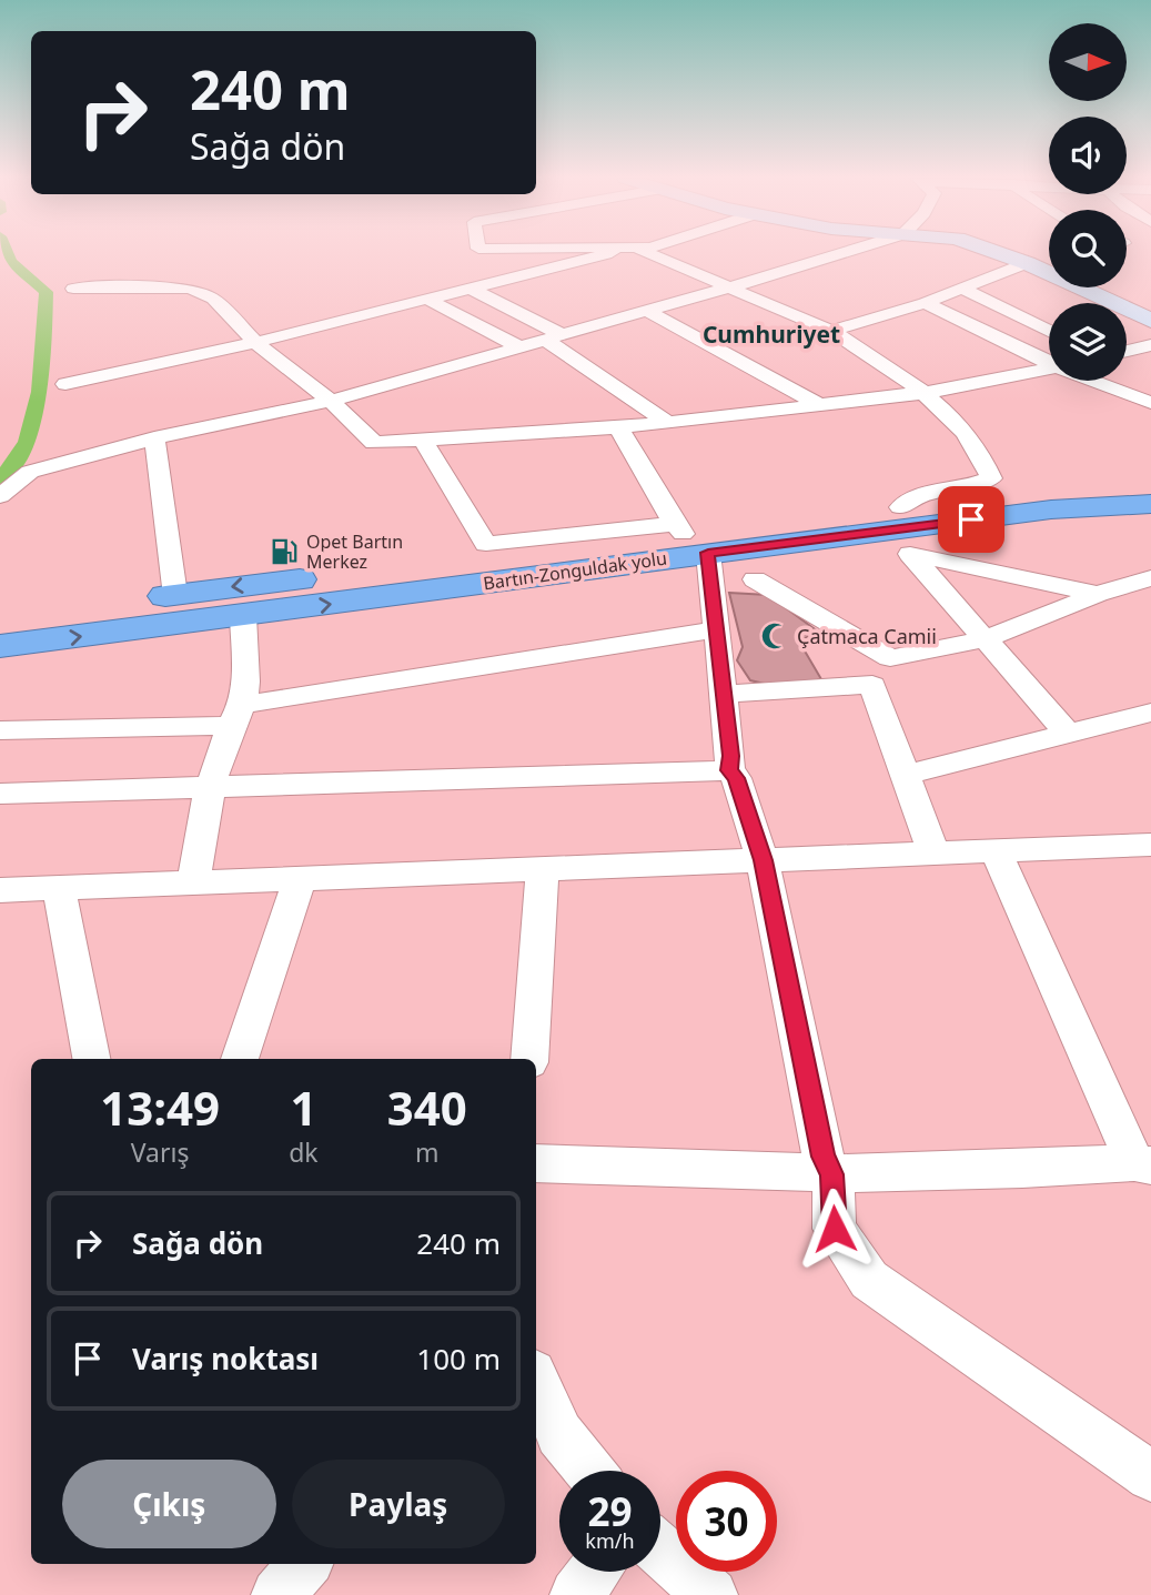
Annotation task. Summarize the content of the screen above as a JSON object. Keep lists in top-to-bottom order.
{
  "streets": {
    "highway": ["Bartın-Zonguldak yolu"]
  },
  "districts": ["Cumhuriyet"],
  "places": {
    "fuel station": ["Opet Bartın Merkez"],
    "mosque": ["Çatmaca Camii"]
  },
  "north": "right",
  "page": {
    "turn": ["240 m", "Sağa dön"],
    "eta": [
      "13:49",
      "Varış",
      "1",
      "dk",
      "340",
      "m"
    ],
    "list": [
      {
        "name": "Sağa dön",
        "value": "240 m"
      },
      {
        "name": "Varış noktası",
        "value": "100 m"
      }
    ],
    "buttons": ["Çıkış", "Paylaş"],
    "speed": "29 km/h",
    "limit": "30"
  }
}
